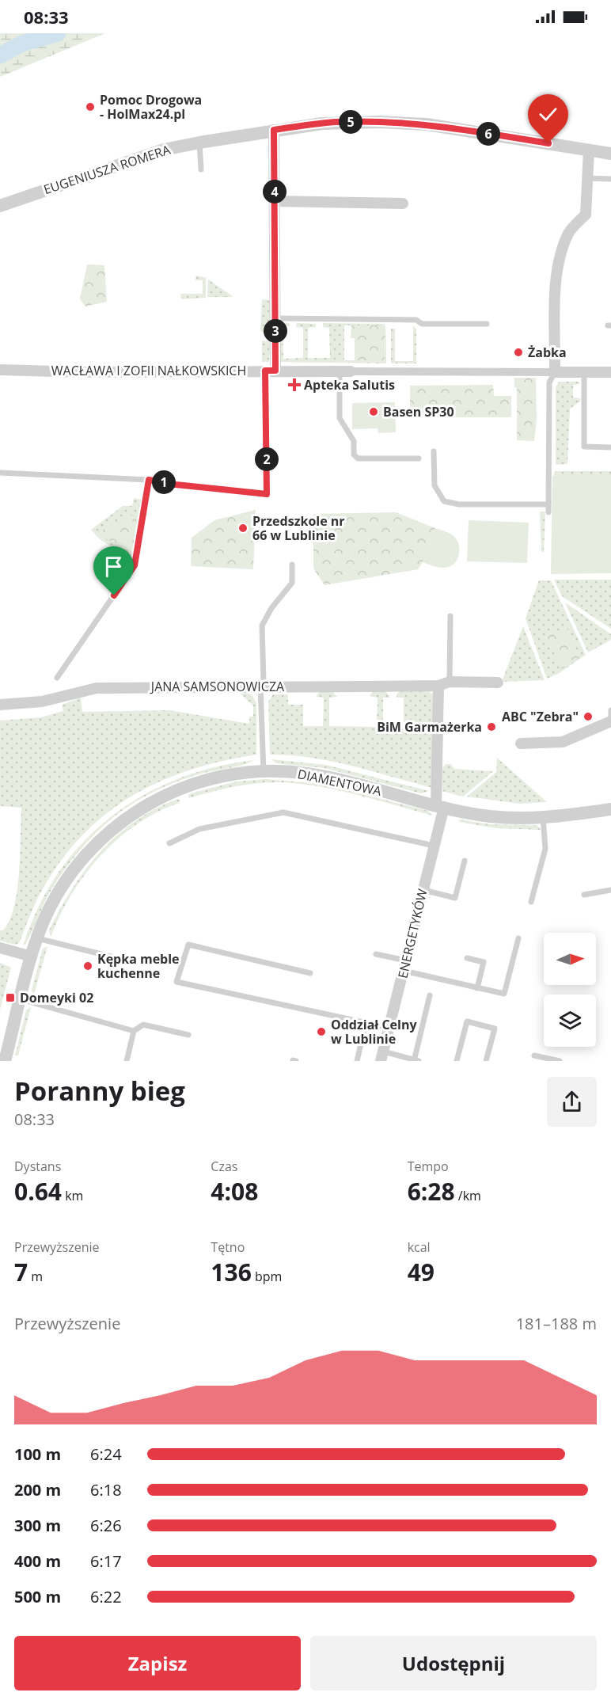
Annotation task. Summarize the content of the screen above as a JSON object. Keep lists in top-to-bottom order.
{
  "streets": {
    "street": [
      "EUGENIUSZA ROMERA",
      "WACŁAWA I ZOFII NAŁKOWSKICH",
      "JANA SAMSONOWICZA",
      "DIAMENTOWA",
      "ENERGETYKÓW"
    ]
  },
  "crossings": [
    ["JANA SAMSONOWICZA", "ENERGETYKÓW"],
    ["DIAMENTOWA", "ENERGETYKÓW"]
  ],
  "places": {
    "other": [
      "Pomoc Drogowa - HolMax24.pl",
      "Żabka",
      "Basen SP30",
      "Przedszkole nr 66 w Lublinie",
      "ABC \"Zebra\"",
      "BiM Garmażerka",
      "Kępka meble kuchenne",
      "Oddział Celny w Lublinie"
    ],
    "health": ["Apteka Salutis"],
    "transit": ["Domeyki 02"]
  },
  "north": "right",
  "page": {
    "status": "08:33",
    "pins": [
      "5",
      "6",
      "4",
      "3",
      "2",
      "1"
    ],
    "heading": ["Poranny bieg", "08:33"],
    "stats": [
      ["Dystans", "0.64 km"],
      ["Czas", "4:08"],
      ["Tempo", "6:28 /km"],
      ["Przewyższenie", "7 m"],
      ["Tętno", "136 bpm"],
      ["kcal", "49"]
    ],
    "chart": ["Przewyższenie", "181–188 m"],
    "list": [
      {
        "name": "100 m",
        "note": "6:24"
      },
      {
        "name": "200 m",
        "note": "6:18"
      },
      {
        "name": "300 m",
        "note": "6:26"
      },
      {
        "name": "400 m",
        "note": "6:17"
      },
      {
        "name": "500 m",
        "note": "6:22"
      }
    ],
    "buttons": ["Zapisz", "Udostępnij"]
  }
}
